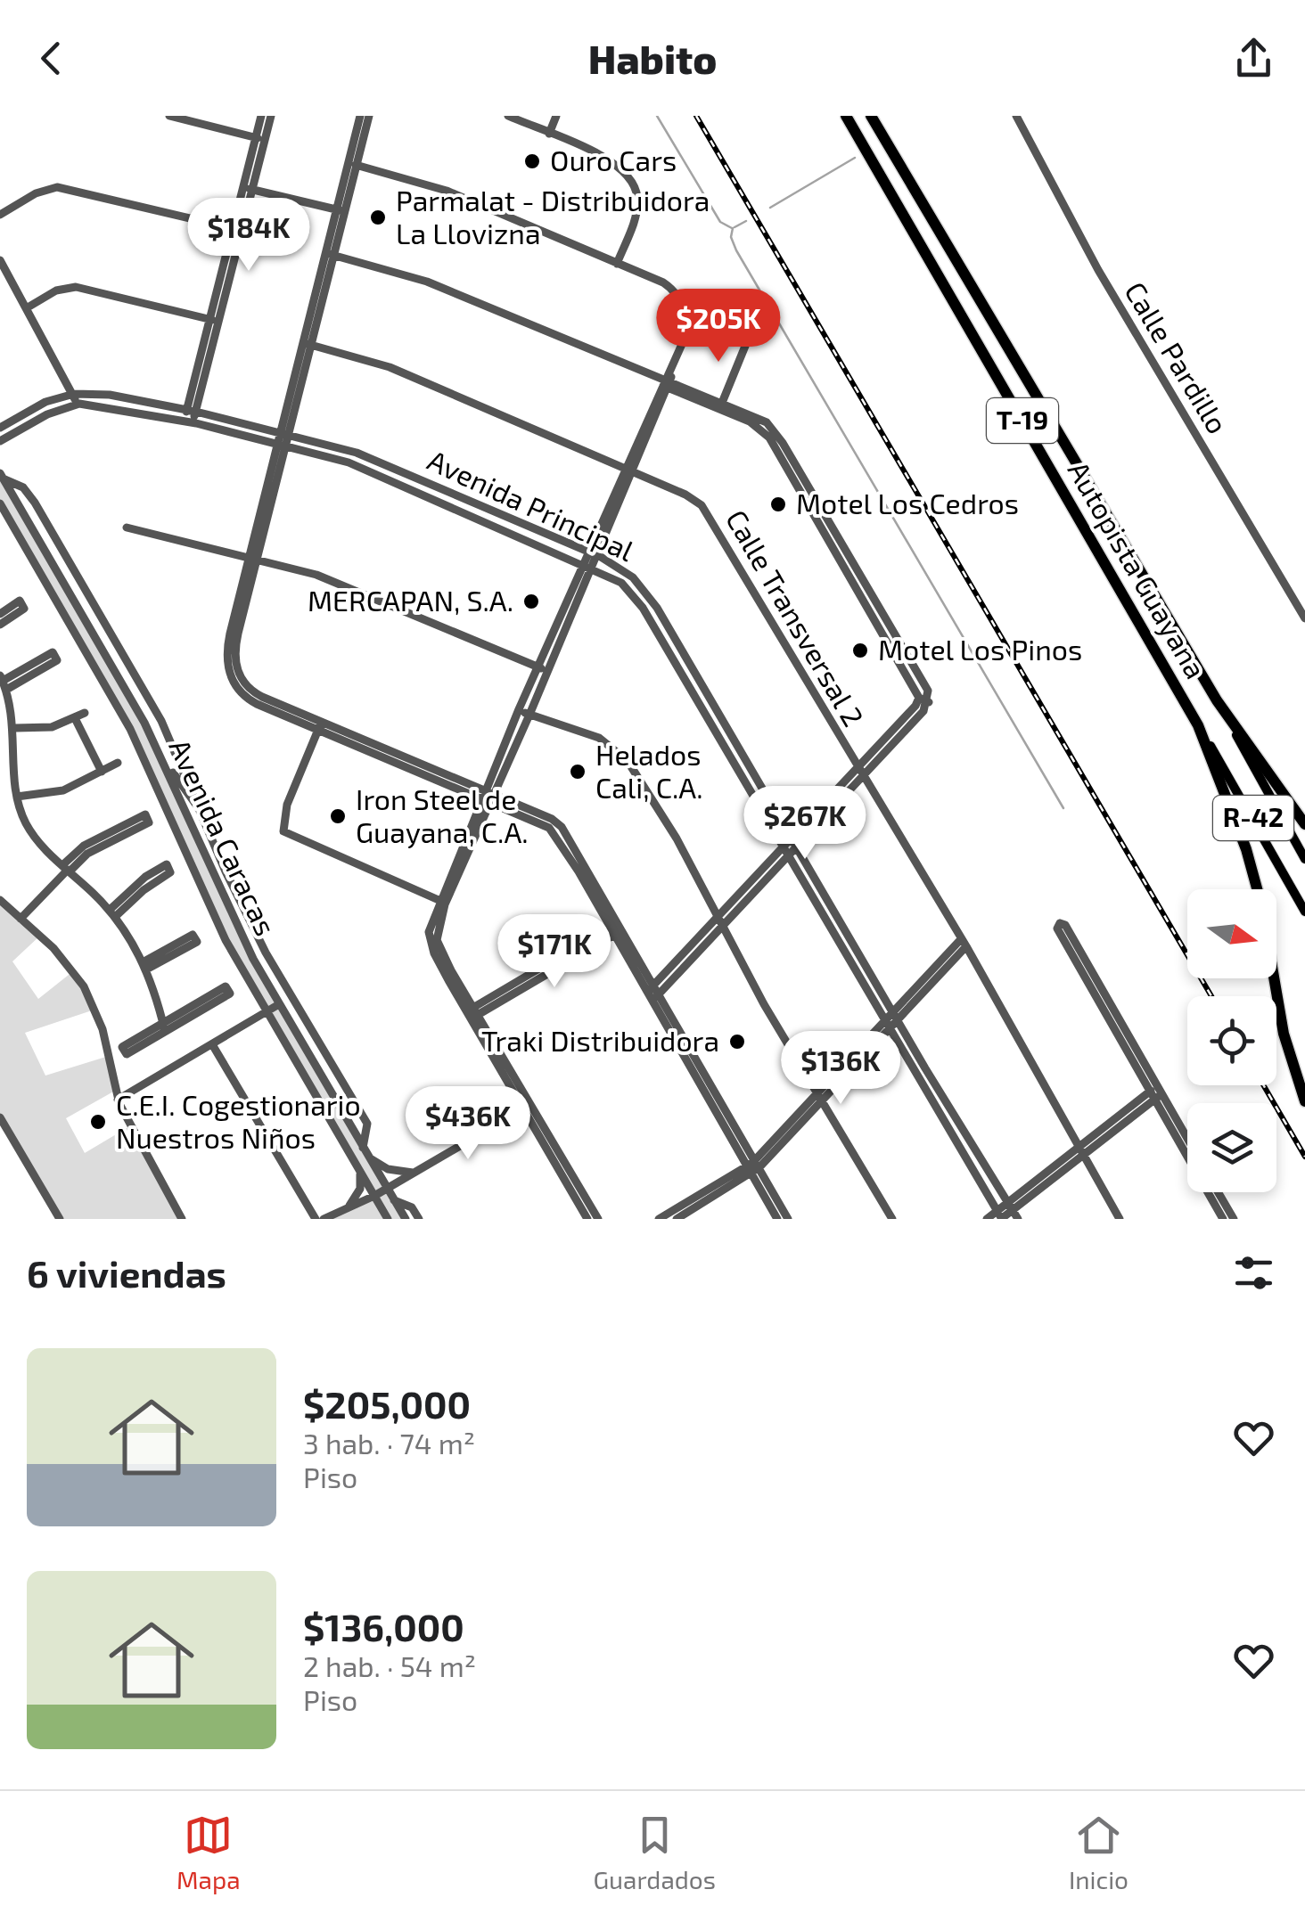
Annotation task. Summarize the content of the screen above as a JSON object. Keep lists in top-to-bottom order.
{
  "streets": {
    "highway": ["T-19", "Autopista Guayana"],
    "main road": ["R-42"],
    "street": [
      "Calle Pardillo",
      "Avenida Principal",
      "Calle Transversal 2",
      "Avenida Caracas"
    ]
  },
  "crossings": [
    ["Autopista Guayana", "R-42"]
  ],
  "places": [
    "Ouro Cars",
    "Parmalat - Distribuidora La Llovizna",
    "Motel Los Cedros",
    "MERCAPAN, S.A.",
    "Motel Los Pinos",
    "Helados Cali, C.A.",
    "Iron Steel de Guayana, C.A.",
    "Traki Distribuidora",
    "C.E.I. Cogestionario Nuestros Niños"
  ],
  "north": "right",
  "page": {
    "header": "Habito",
    "price": [
      "$184K",
      "$205K",
      "$267K",
      "$171K",
      "$136K",
      "$436K"
    ],
    "heading": "6 viviendas",
    "list": [
      {
        "name": "$205,000",
        "note": "3 hab. · 74 m² · Piso"
      },
      {
        "name": "$136,000",
        "note": "2 hab. · 54 m² · Piso"
      }
    ],
    "tabs": ["Mapa", "Guardados", "Inicio"]
  }
}
